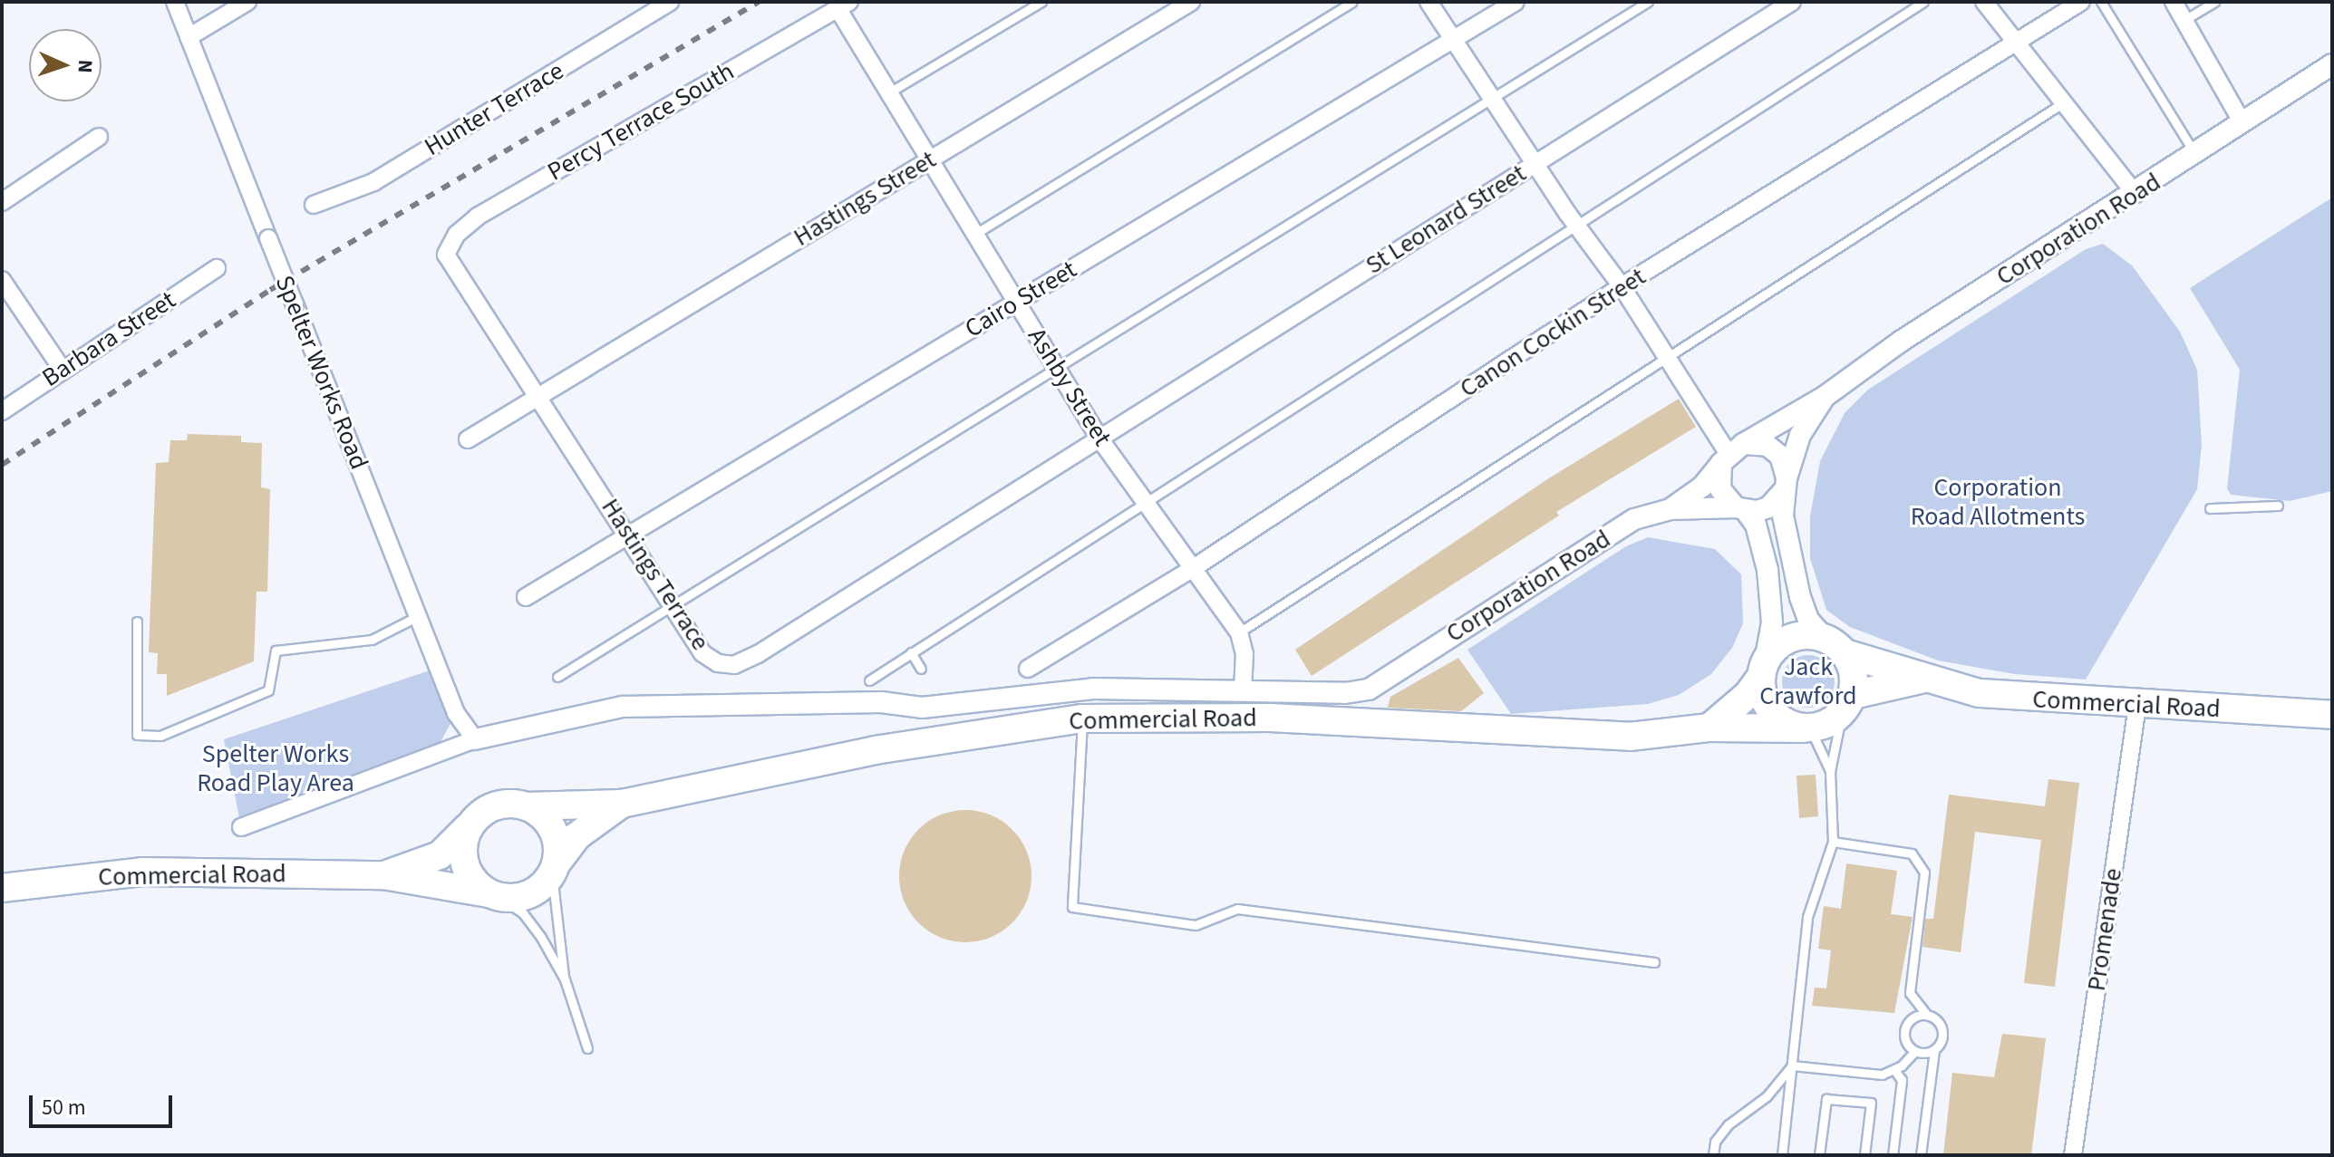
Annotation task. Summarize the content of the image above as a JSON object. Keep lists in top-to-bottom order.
{
  "streets": {
    "highway": ["Commercial Road"],
    "street": [
      "Hunter Terrace",
      "Percy Terrace South",
      "Hastings Street",
      "St Leonard Street",
      "Corporation Road",
      "Cairo Street",
      "Canon Cockin Street",
      "Barbara Street",
      "Spelter Works Road",
      "Ashby Street",
      "Hastings Terrace",
      "Promenade"
    ]
  },
  "crossings": [
    ["Percy Terrace South", "Ashby Street"],
    ["Percy Terrace South", "Hastings Terrace"],
    ["Hastings Street", "Ashby Street"],
    ["Hastings Street", "Hastings Terrace"],
    ["St Leonard Street", "Ashby Street"],
    ["St Leonard Street", "Hastings Terrace"],
    ["Corporation Road", "Commercial Road"],
    ["Cairo Street", "Ashby Street"],
    ["Cairo Street", "Hastings Terrace"],
    ["Canon Cockin Street", "Ashby Street"],
    ["Spelter Works Road", "Commercial Road"],
    ["Ashby Street", "Hastings Terrace"],
    ["Ashby Street", "Commercial Road"],
    ["Commercial Road", "Promenade"]
  ],
  "parks": ["Corporation Road Allotments", "Jack Crawford", "Spelter Works Road Play Area"],
  "scale_bar": "50 m",
  "north": "right"
}
